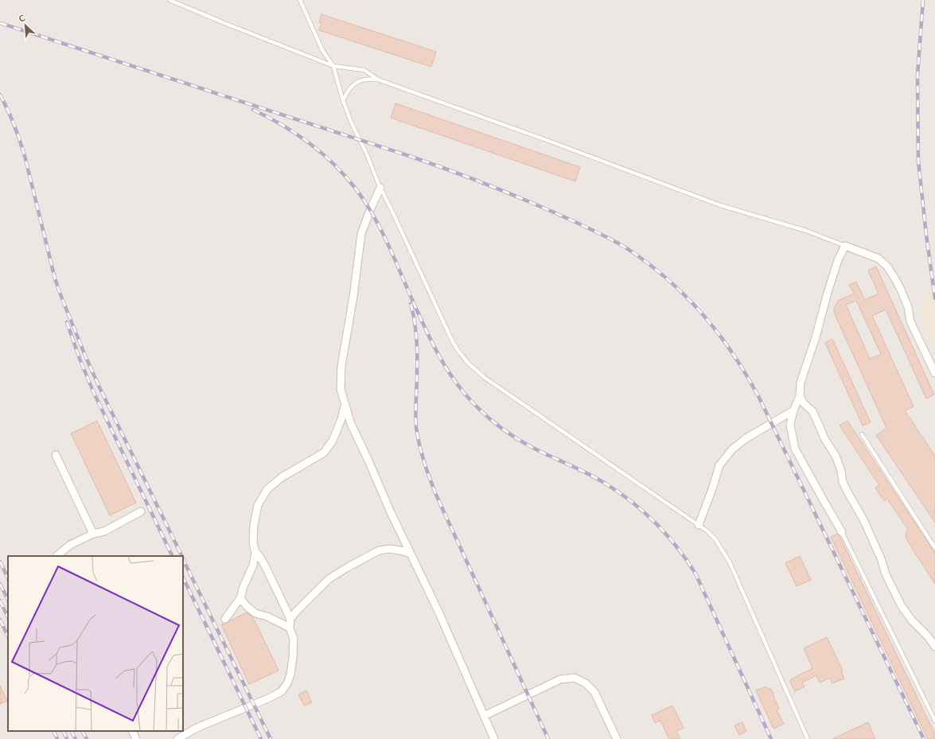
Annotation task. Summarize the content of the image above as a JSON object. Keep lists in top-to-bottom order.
{
  "north": "top left"
}
